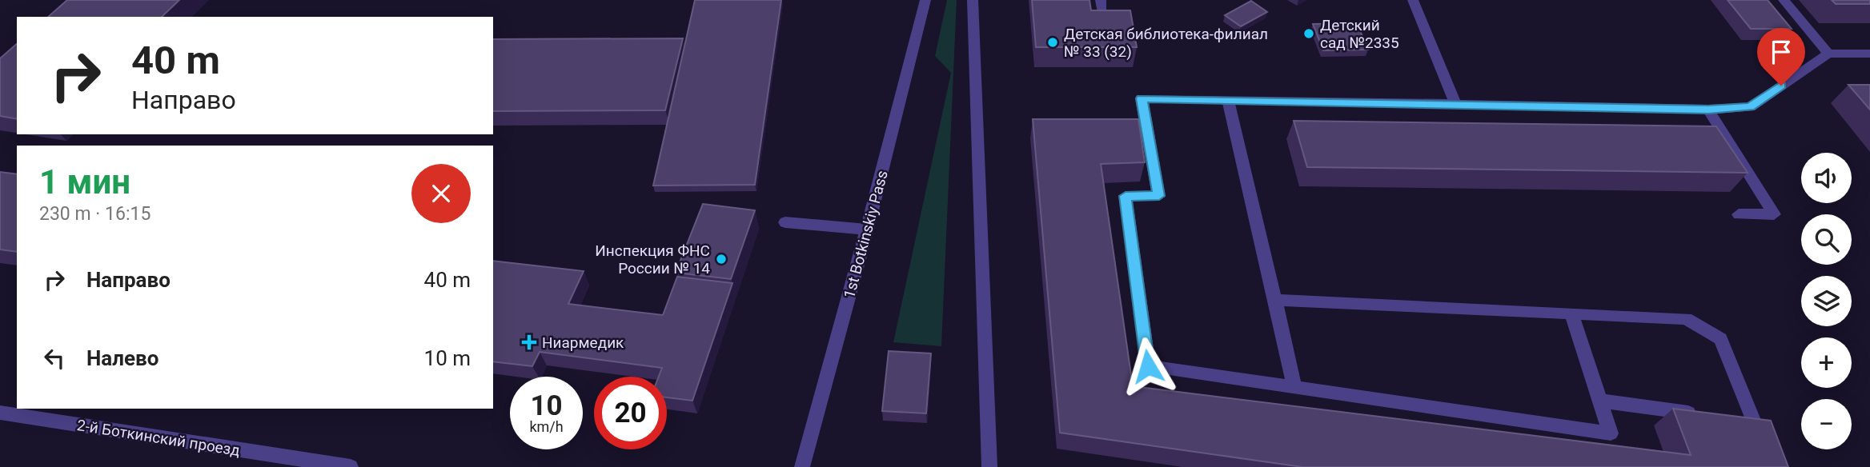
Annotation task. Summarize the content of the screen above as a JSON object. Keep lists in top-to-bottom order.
{
  "streets": {
    "street": ["1st Botkinskiy Pass", "2-й Боткинский проезд"]
  },
  "places": {
    "other": ["Детский сад №2335", "Детская библиотека-филиал № 33 (32)", "Инспекция ФНС России № 14"],
    "health": ["Ниармедик"]
  },
  "page": {
    "turn": ["40 m", "Направо"],
    "heading": ["1 мин", "230 m · 16:15"],
    "map_buttons": ["+", "−"],
    "list": [
      {
        "name": "Направо",
        "value": "40 m"
      },
      {
        "name": "Налево",
        "value": "10 m"
      }
    ],
    "speed": "10 km/h",
    "limit": "20"
  }
}
